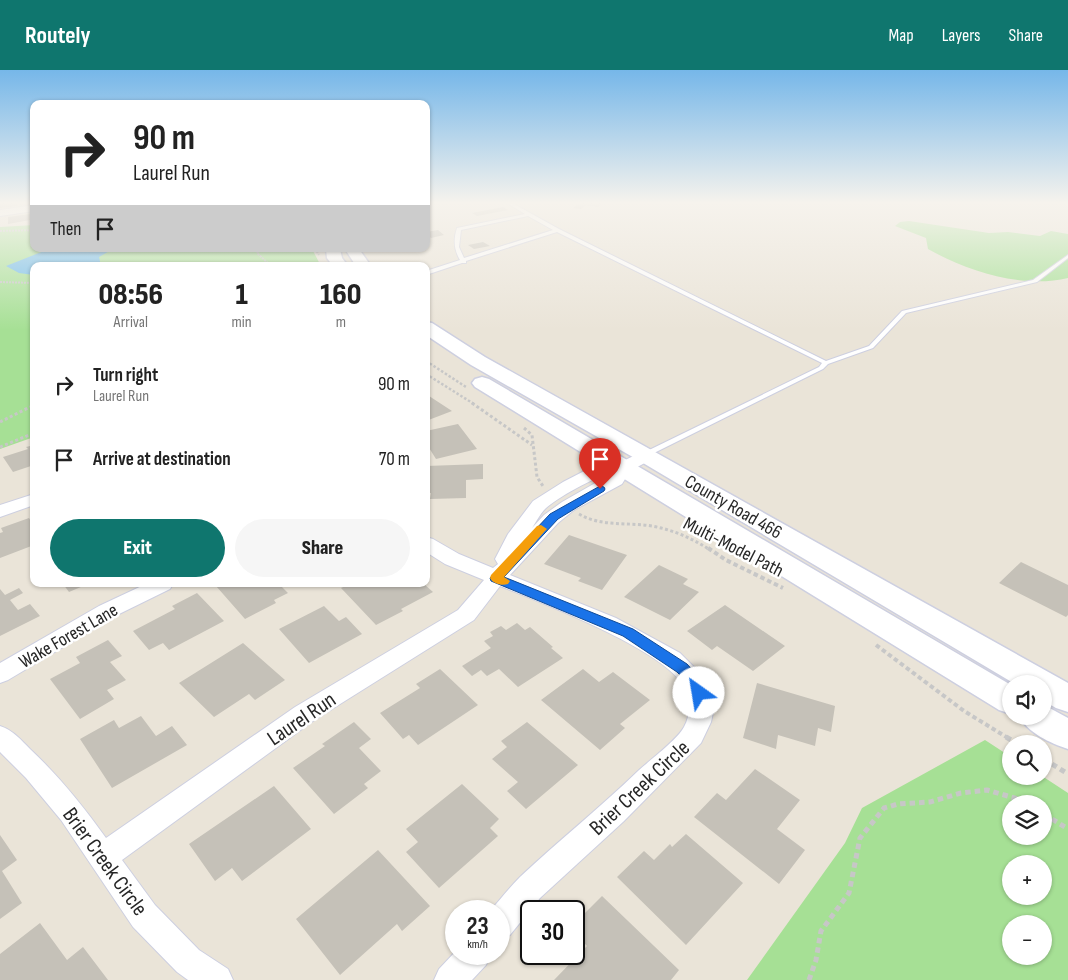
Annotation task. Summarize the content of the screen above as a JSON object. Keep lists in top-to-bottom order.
{
  "streets": {
    "main road": ["County Road 466"],
    "street": ["Wake Forest Lane", "Laurel Run", "Brier Creek Circle"],
    "path": ["Multi-Model Path"]
  },
  "crossings": [
    ["County Road 466", "Laurel Run"],
    ["Multi-Model Path", "Laurel Run"],
    ["Laurel Run", "Brier Creek Circle"]
  ],
  "page": {
    "header": "Routely",
    "nav": ["Map", "Layers", "Share"],
    "turn": ["90 m", "Laurel Run"],
    "then": "Then",
    "eta": [
      "08:56",
      "Arrival",
      "1",
      "min",
      "160",
      "m"
    ],
    "list": [
      {
        "name": "Turn right",
        "note": "Laurel Run",
        "value": "90 m"
      },
      {
        "name": "Arrive at destination",
        "value": "70 m"
      }
    ],
    "buttons": ["Exit", "Share"],
    "map_buttons": ["+", "−"],
    "speed": "23 km/h",
    "limit": "30"
  }
}
